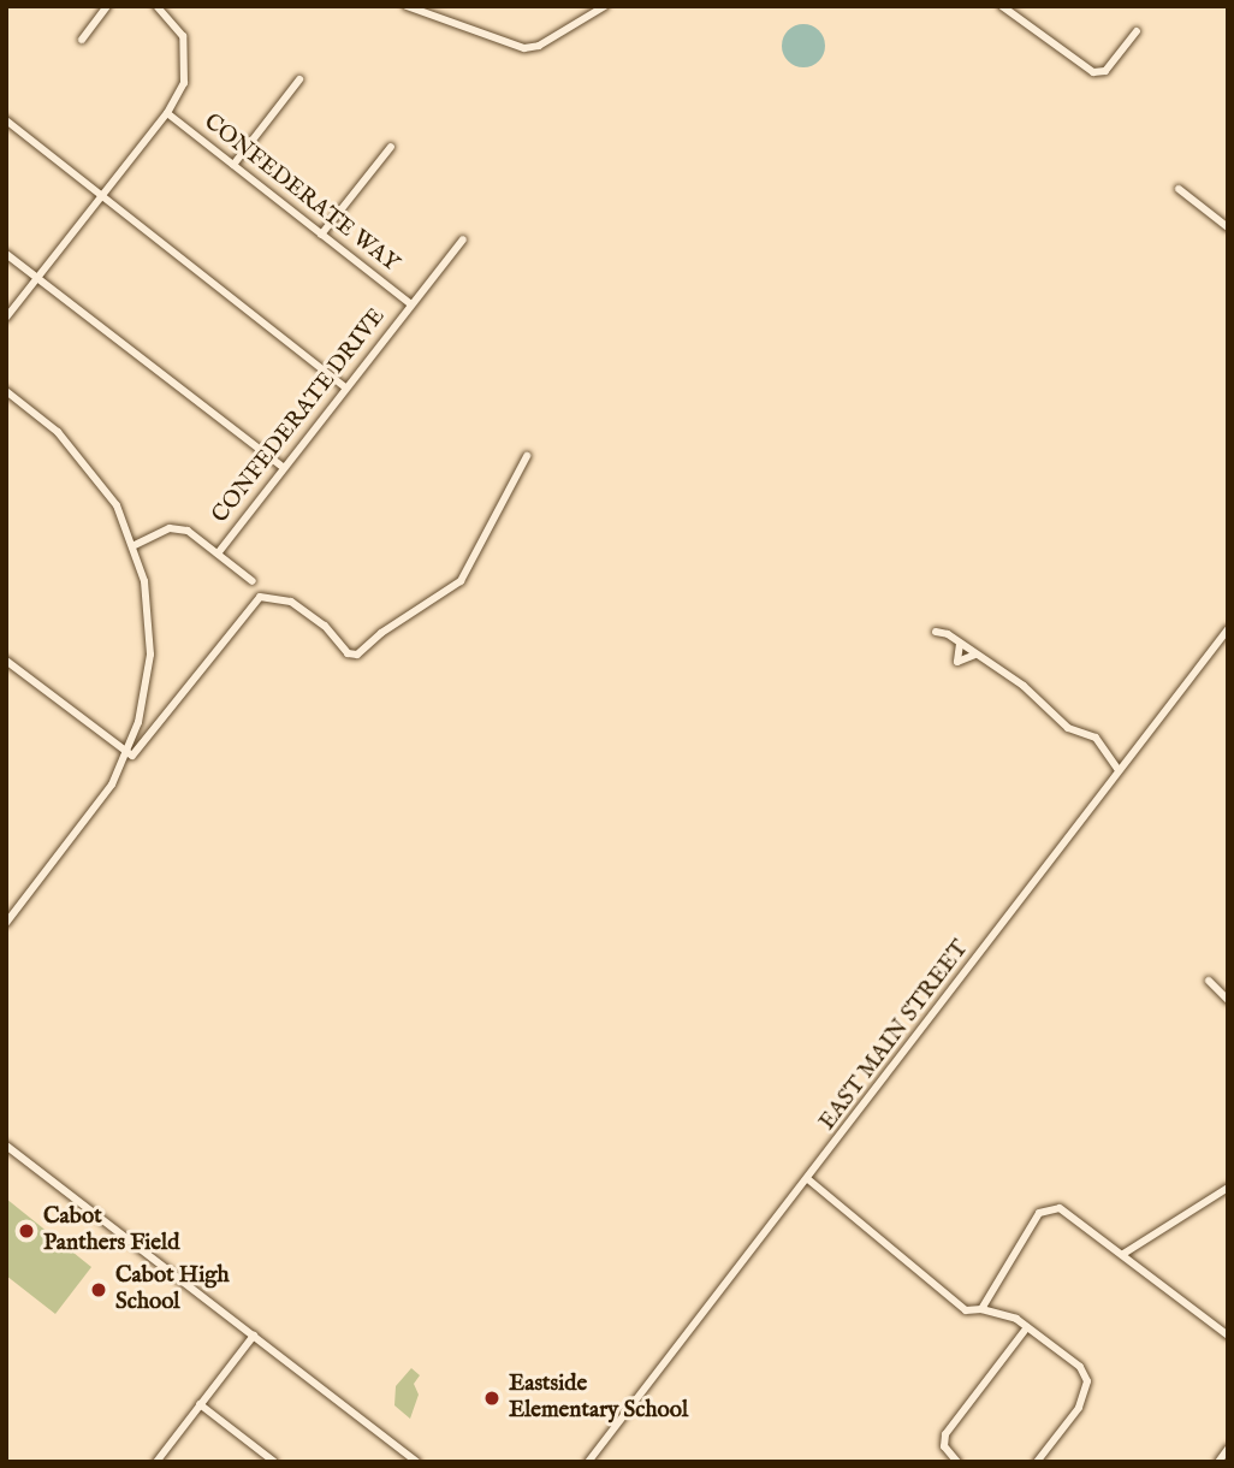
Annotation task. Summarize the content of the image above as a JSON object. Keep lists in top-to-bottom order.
{
  "streets": {
    "street": ["CONFEDERATE WAY", "CONFEDERATE DRIVE", "EAST MAIN STREET"]
  },
  "crossings": [
    ["CONFEDERATE WAY", "CONFEDERATE DRIVE"]
  ],
  "places": ["Cabot Panthers Field", "Cabot High School", "Eastside Elementary School"]
}
